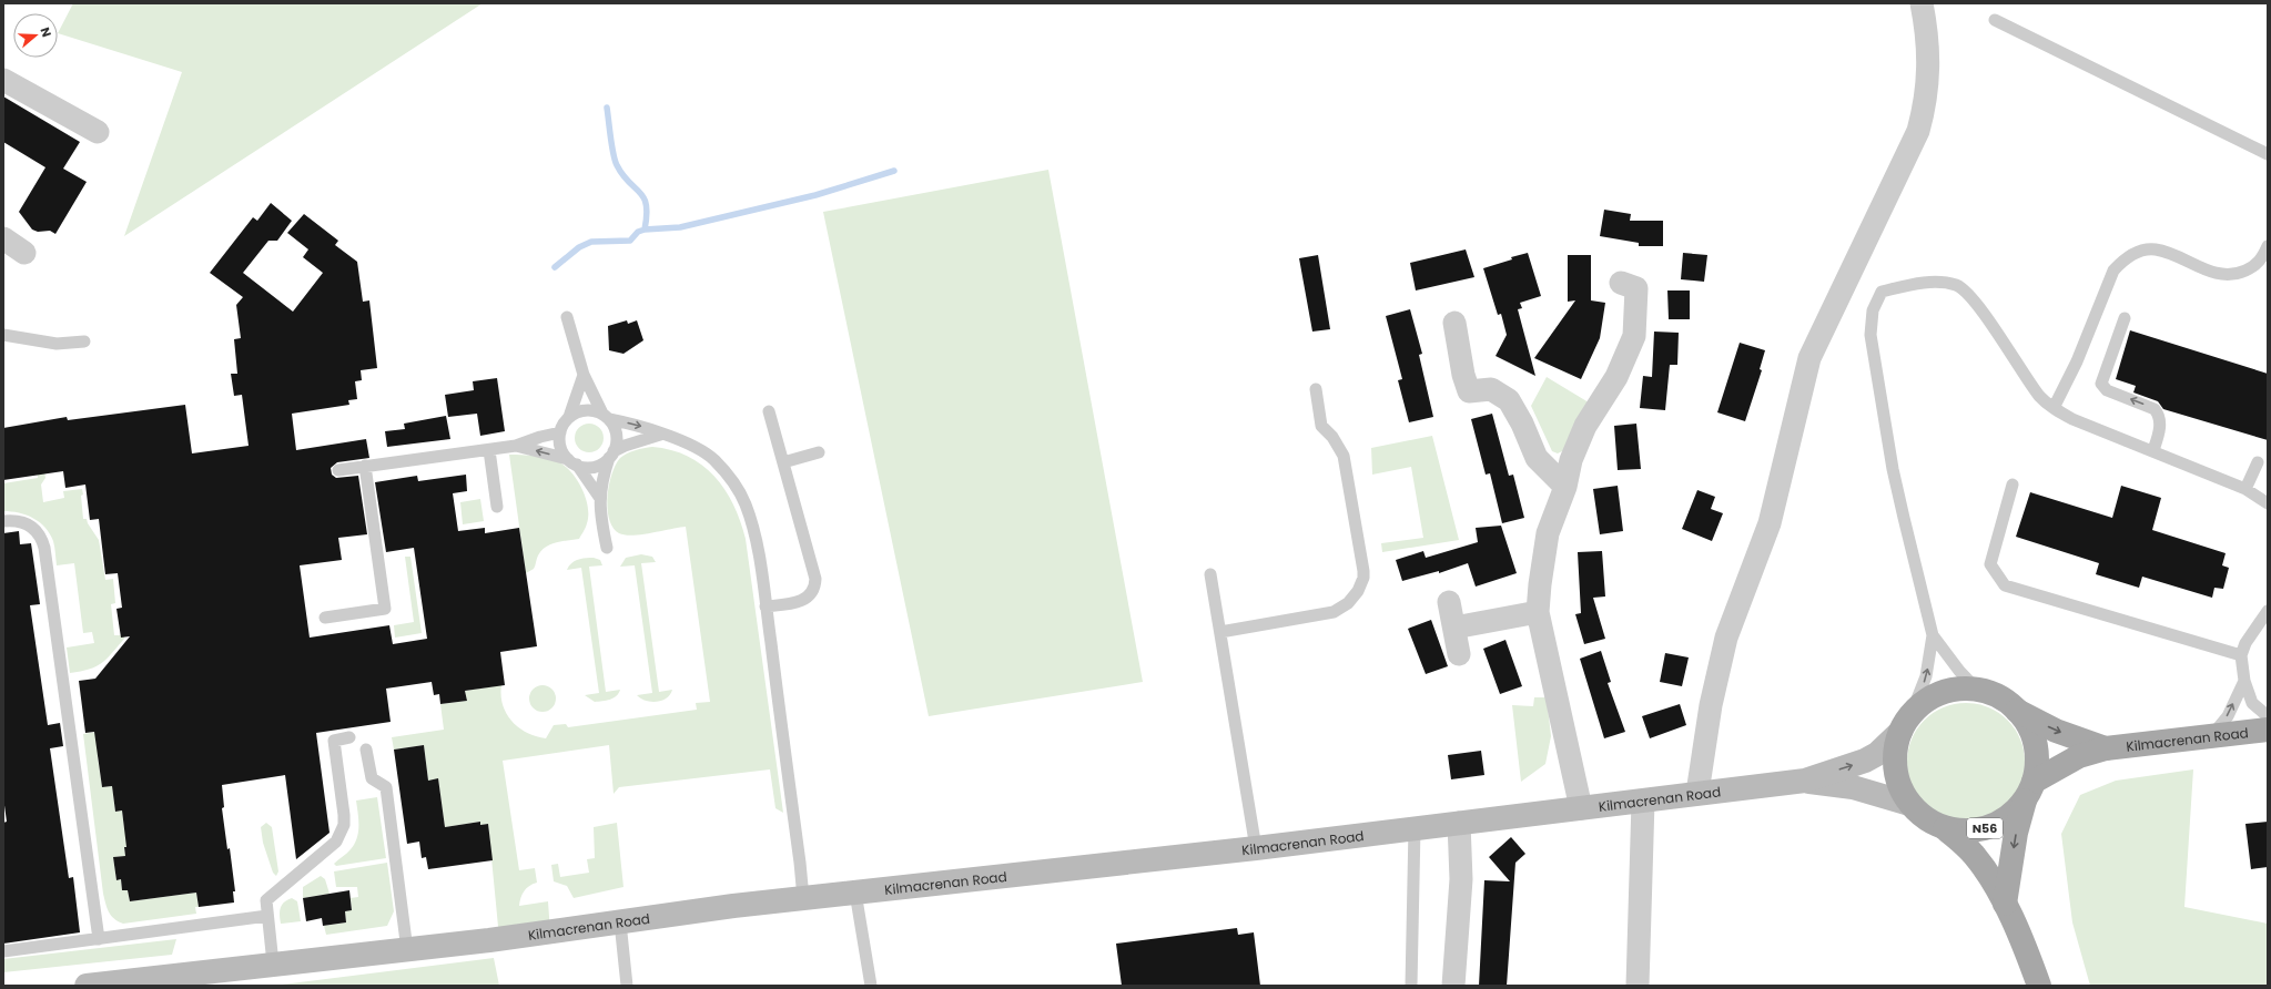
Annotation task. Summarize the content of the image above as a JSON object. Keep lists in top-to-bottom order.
{
  "streets": {
    "main road": ["Kilmacrenan Road", "N56"]
  },
  "crossings": [
    ["Kilmacrenan Road", "N56"]
  ],
  "north": "right"
}
